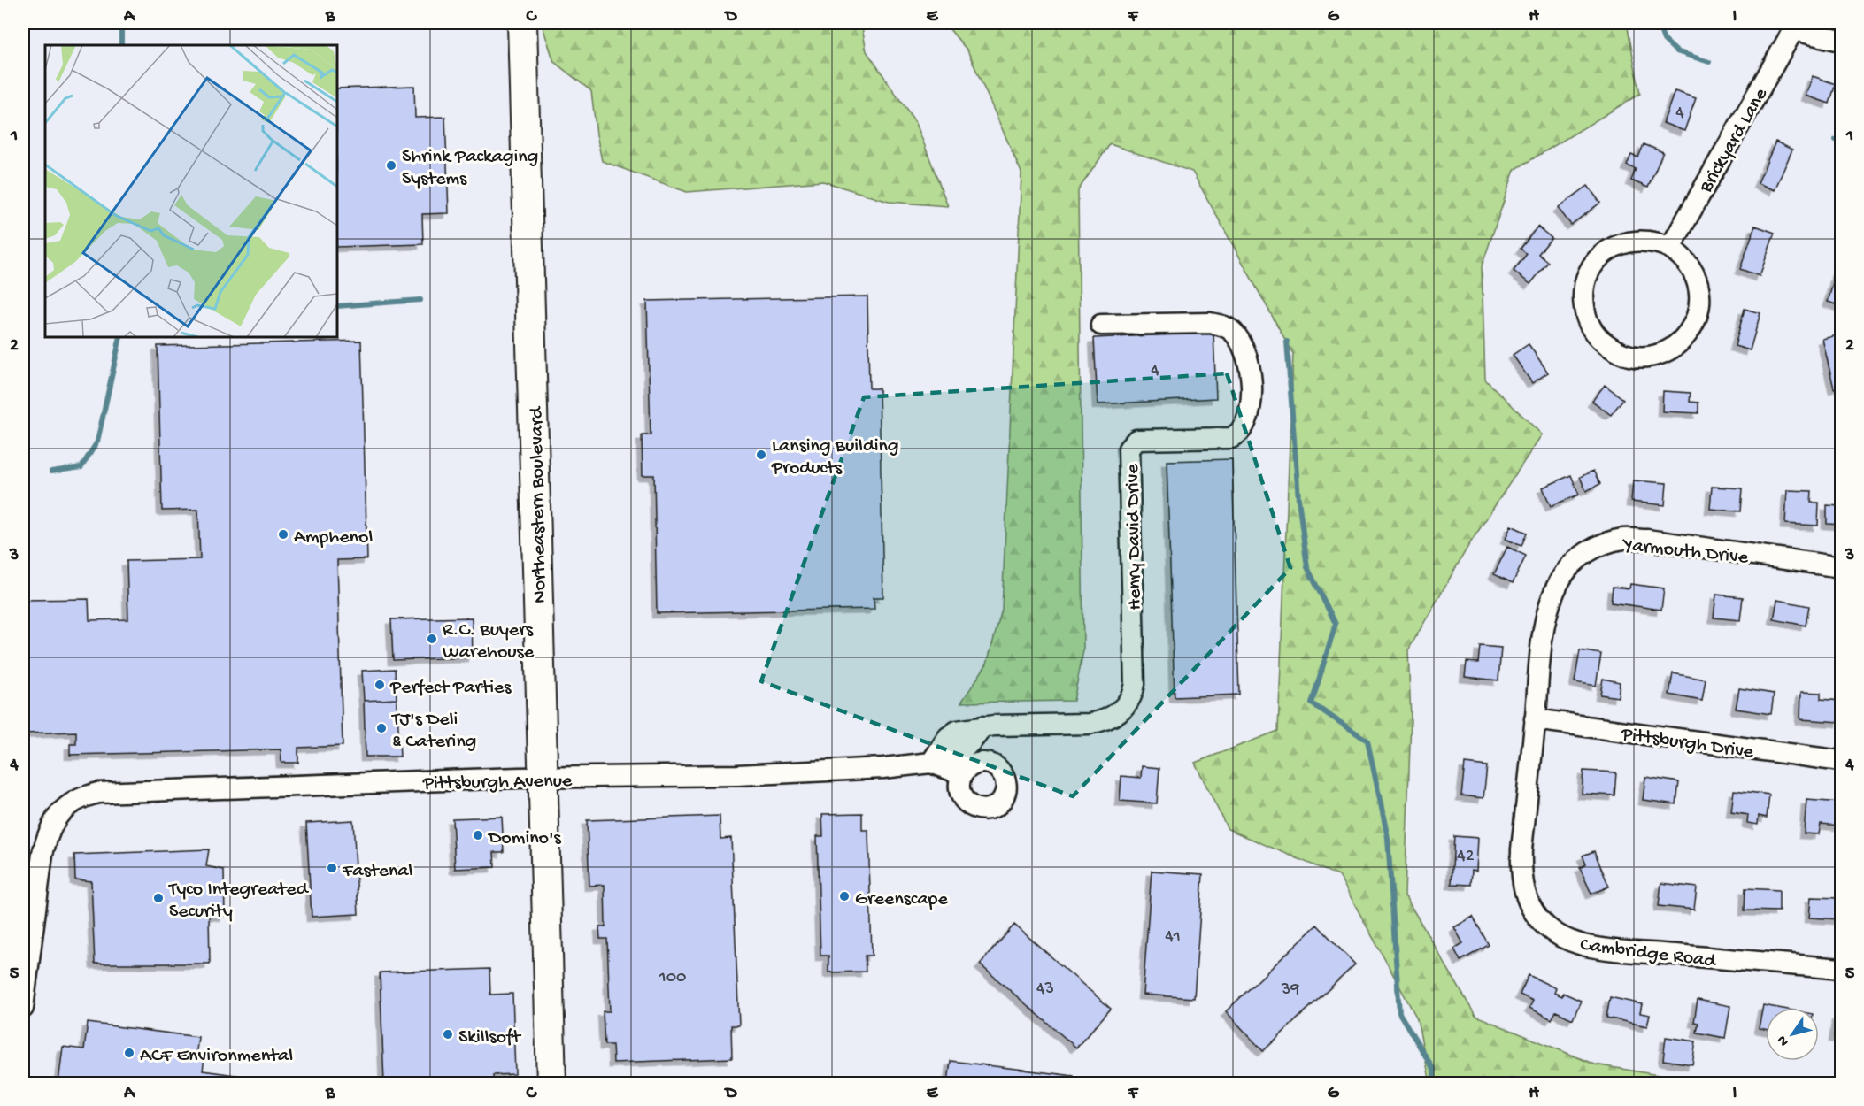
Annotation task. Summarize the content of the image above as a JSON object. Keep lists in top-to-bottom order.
{
  "streets": {
    "street": [
      "Brickyard Lane",
      "Northeastern Boulevard",
      "Henry David Drive",
      "Yarmouth Drive",
      "Pittsburgh Drive",
      "Pittsburgh Avenue",
      "Cambridge Road"
    ]
  },
  "crossings": [
    ["Northeastern Boulevard", "Pittsburgh Avenue"],
    ["Henry David Drive", "Pittsburgh Avenue"],
    ["Yarmouth Drive", "Pittsburgh Drive"],
    ["Yarmouth Drive", "Cambridge Road"],
    ["Pittsburgh Drive", "Cambridge Road"]
  ],
  "places": [
    "Shrink Packaging Systems",
    "Lansing Building Products",
    "Amphenol",
    "R.C. Buyers Warehouse",
    "Perfect Parties",
    "TJ's Deli & Catering",
    "Domino's",
    "Fastenal",
    "Greenscape",
    "Tyco Integreated Security",
    "Skillsoft",
    "ACF Environmental"
  ],
  "house_numbers": [
    "4",
    "4",
    "42",
    "41",
    "100",
    "43",
    "39"
  ],
  "north": "bottom left",
  "grid": {
    "columns": [
      "A",
      "B",
      "C",
      "D",
      "E",
      "F",
      "G",
      "H",
      "I"
    ],
    "rows": [
      "1",
      "2",
      "3",
      "4",
      "5"
    ]
  }
}
